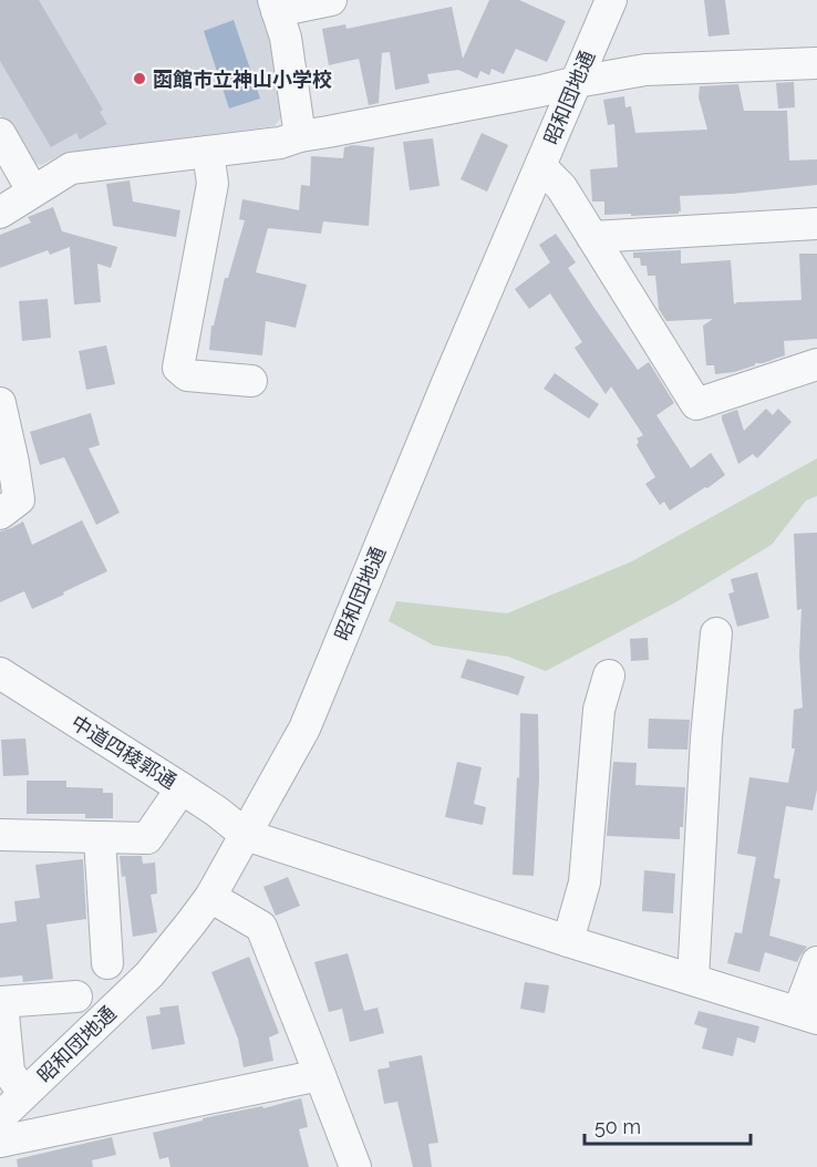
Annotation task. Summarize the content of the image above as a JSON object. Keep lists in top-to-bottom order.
{
  "streets": {
    "street": ["昭和団地通", "中道四稜郭通"]
  },
  "crossings": [
    ["昭和団地通", "中道四稜郭通"]
  ],
  "places": ["函館市立神山小学校"],
  "scale_bar": "50 m"
}
